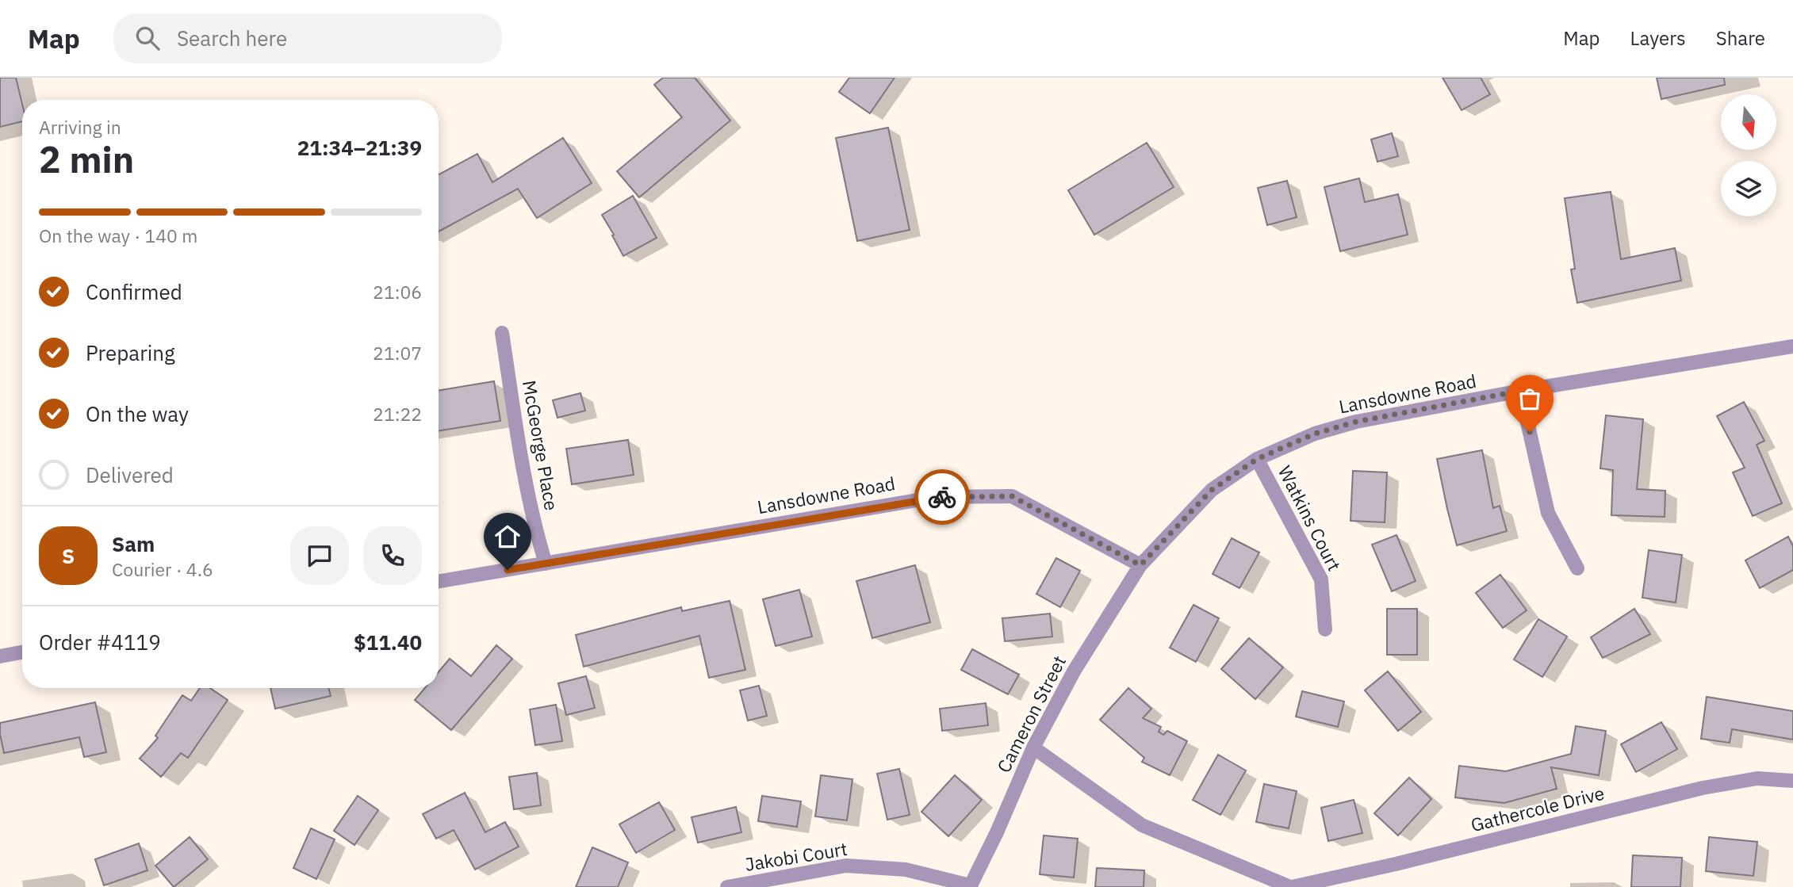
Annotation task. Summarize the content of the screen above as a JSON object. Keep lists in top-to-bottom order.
{
  "streets": {
    "street": [
      "Lansdowne Road",
      "McGeorge Place",
      "Watkins Court",
      "Cameron Street",
      "Gathercole Drive",
      "Jakobi Court"
    ]
  },
  "crossings": [
    ["Lansdowne Road", "McGeorge Place"],
    ["Lansdowne Road", "Watkins Court"],
    ["Lansdowne Road", "Cameron Street"],
    ["Cameron Street", "Gathercole Drive"],
    ["Cameron Street", "Jakobi Court"]
  ],
  "north": "bottom",
  "page": {
    "header": "Map",
    "search": "Search here",
    "nav": ["Map", "Layers", "Share"],
    "heading": ["2 min", "Arriving in", "21:34–21:39"],
    "panel": [
      "Sam",
      "Courier · 4.6",
      "Order #4119",
      "$11.40"
    ],
    "bar": "On the way · 140 m",
    "list": [
      ["Confirmed", "21:06"],
      ["Preparing", "21:07"],
      ["On the way", "21:22"],
      "Delivered"
    ],
    "round": "S"
  }
}
